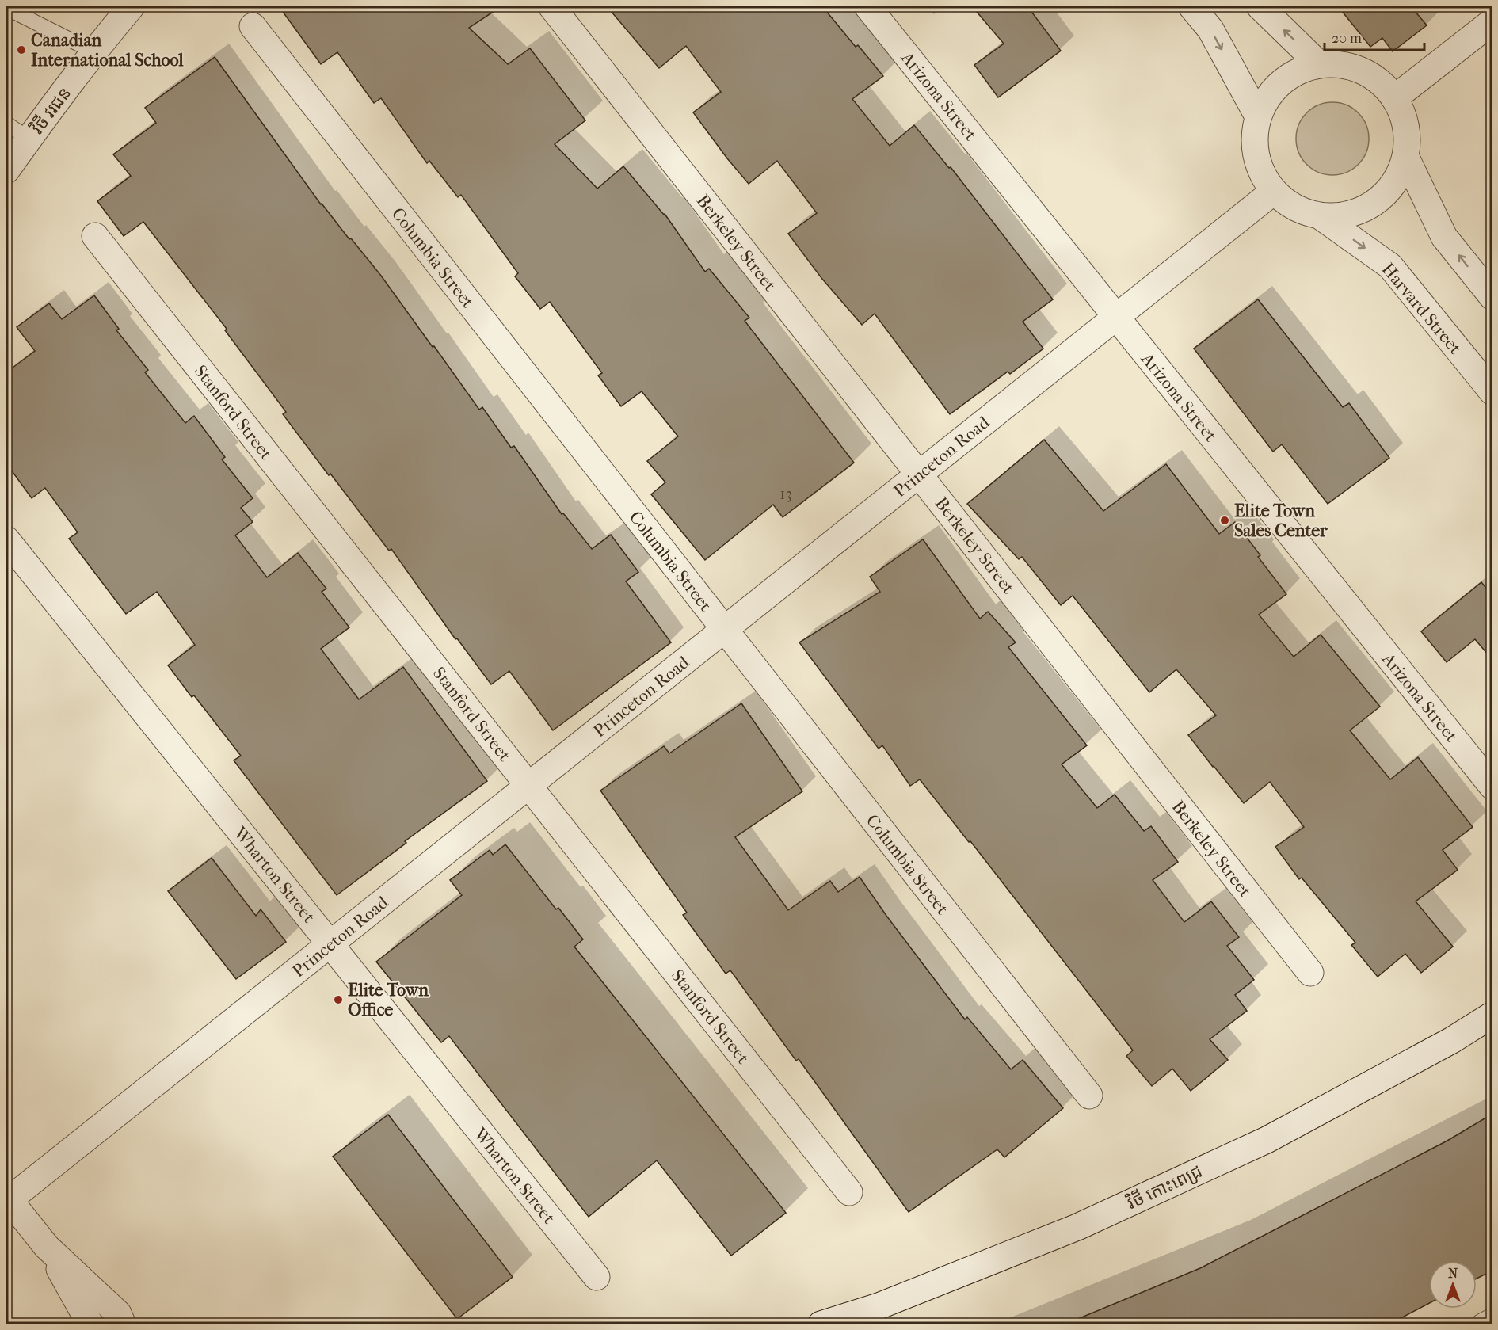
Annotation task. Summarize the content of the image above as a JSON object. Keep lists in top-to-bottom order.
{
  "streets": {
    "street": [
      "Arizona Street",
      "វិថី វរជន",
      "Berkeley Street",
      "Columbia Street",
      "Harvard Street",
      "Stanford Street",
      "Princeton Road",
      "Wharton Street",
      "វិថី កោះពេជ្រ"
    ]
  },
  "crossings": [
    ["Arizona Street", "Princeton Road"],
    ["Berkeley Street", "Princeton Road"],
    ["Columbia Street", "Princeton Road"],
    ["Harvard Street", "Princeton Road"],
    ["Stanford Street", "Princeton Road"],
    ["Princeton Road", "Wharton Street"]
  ],
  "places": ["Canadian International School", "Elite Town Sales Center", "Elite Town Office"],
  "house_numbers": ["13"],
  "scale_bar": "20 m",
  "north": "top"
}
